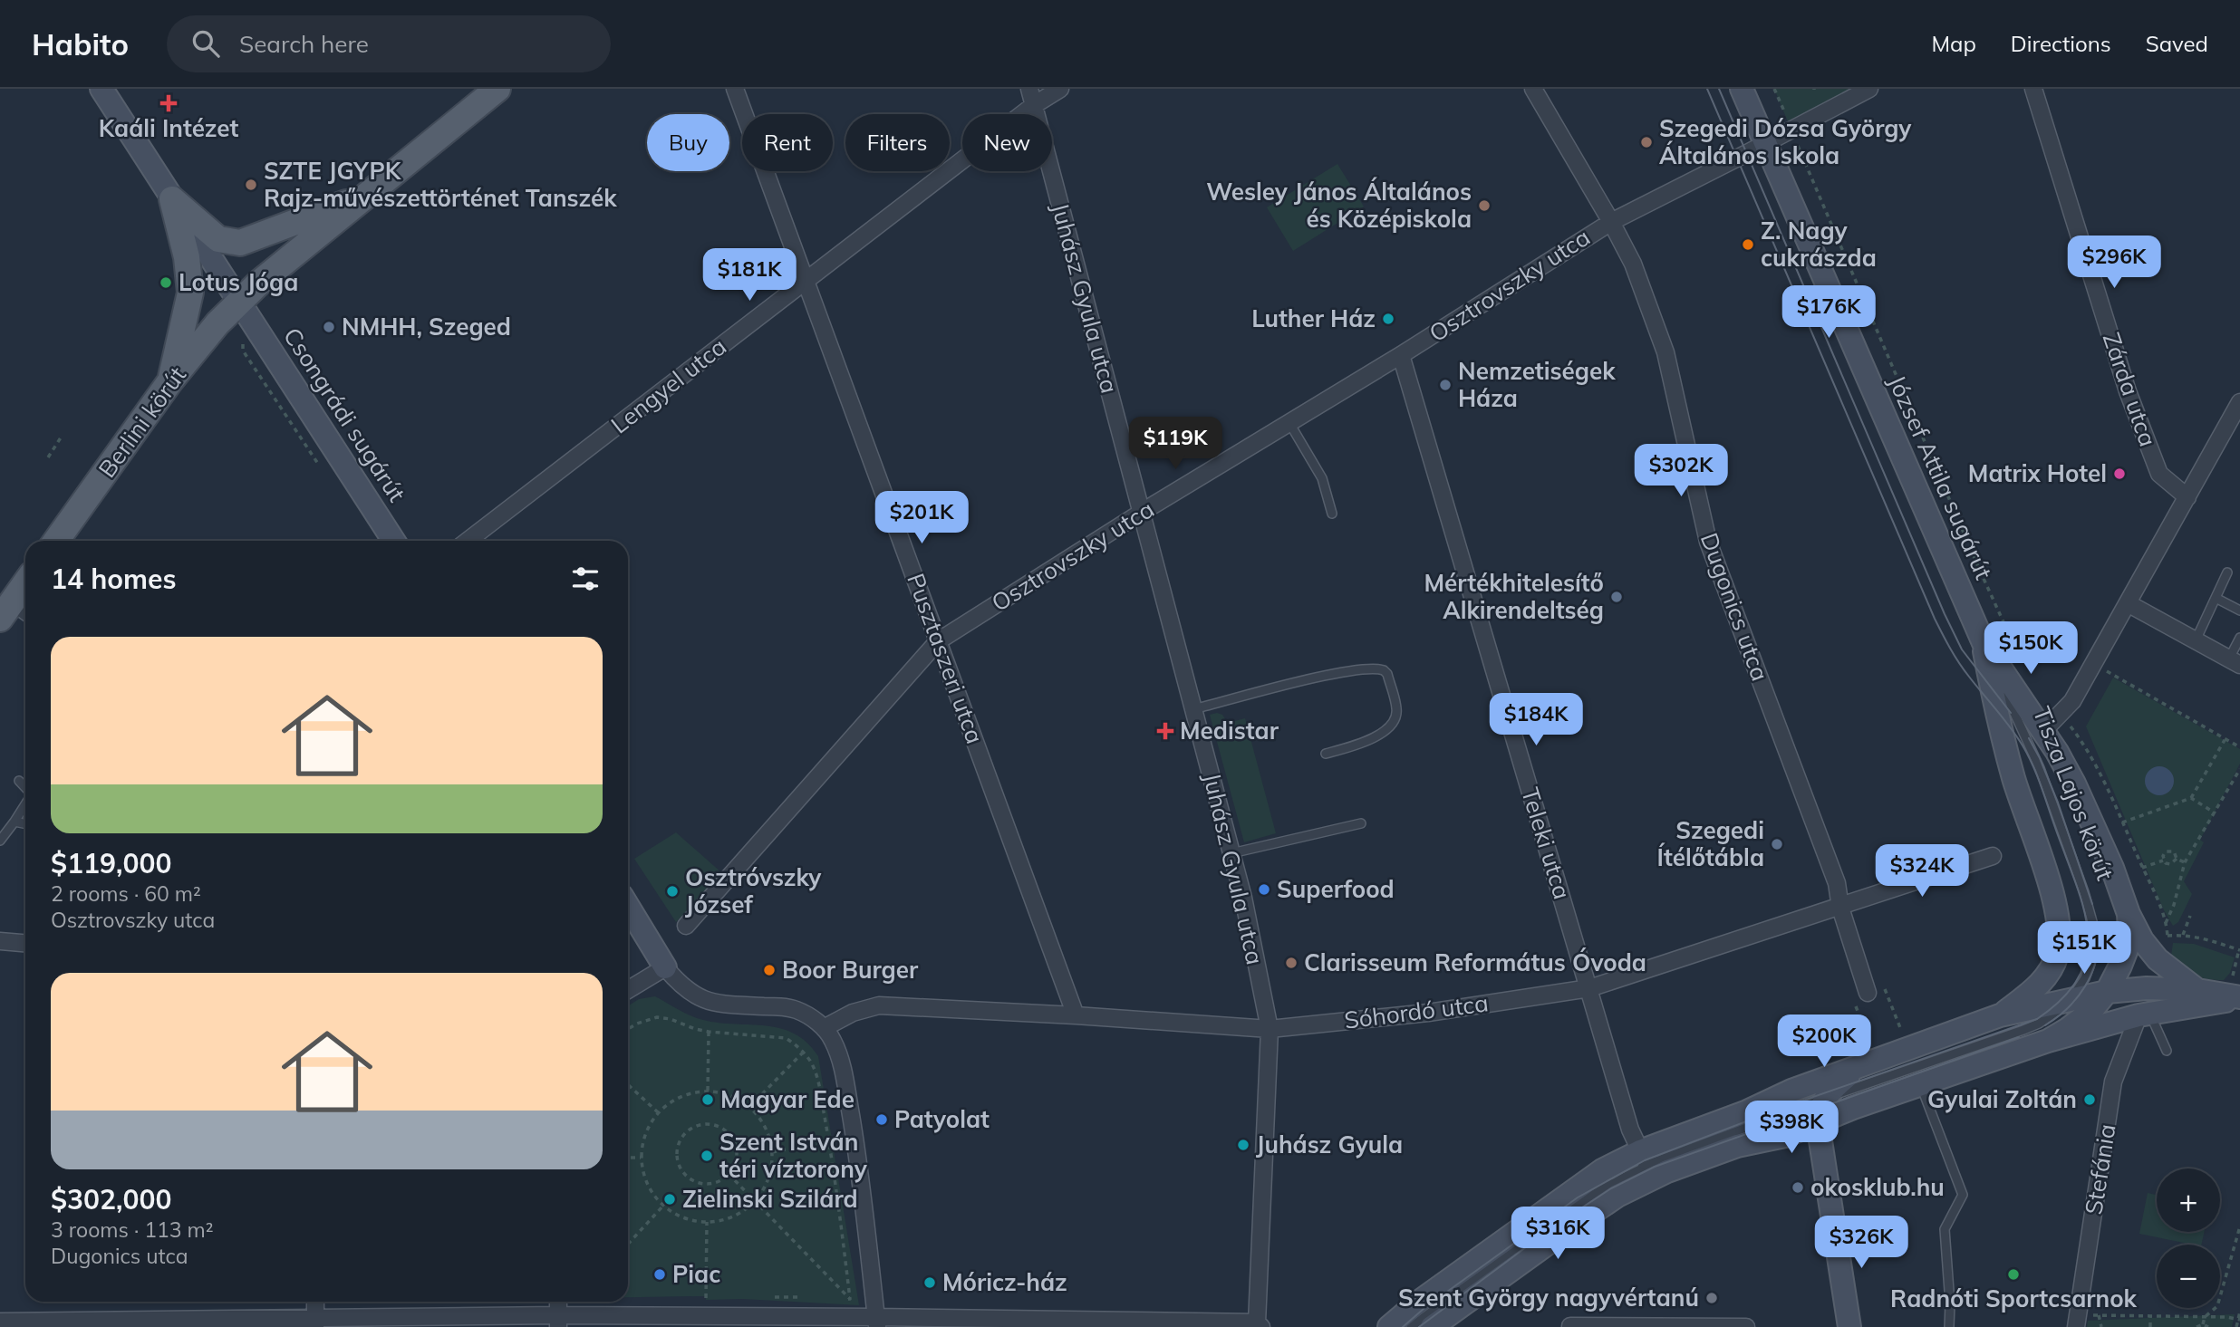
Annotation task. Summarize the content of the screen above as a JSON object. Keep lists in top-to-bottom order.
{
  "streets": {
    "main road": ["Berlini körút"],
    "street": [
      "Osztrovszky utca",
      "Juhász Gyula utca",
      "Lengyel utca",
      "Zárda utca",
      "Csongrádi sugárút",
      "József Attila sugárút",
      "Dugonics utca",
      "Pusztaszeri utca",
      "Tisza Lajos körút",
      "Teleki utca",
      "Sóhordó utca",
      "Stefánia"
    ]
  },
  "crossings": [
    ["Osztrovszky utca", "Juhász Gyula utca"],
    ["Osztrovszky utca", "József Attila sugárút"],
    ["Osztrovszky utca", "Dugonics utca"],
    ["Osztrovszky utca", "Pusztaszeri utca"],
    ["Osztrovszky utca", "Teleki utca"],
    ["Juhász Gyula utca", "Lengyel utca"],
    ["Juhász Gyula utca", "Sóhordó utca"],
    ["Lengyel utca", "Pusztaszeri utca"],
    ["Csongrádi sugárút", "Berlini körút"],
    ["József Attila sugárút", "Tisza Lajos körút"],
    ["Dugonics utca", "Sóhordó utca"],
    ["Pusztaszeri utca", "Sóhordó utca"],
    ["Tisza Lajos körút", "Teleki utca"],
    ["Tisza Lajos körút", "Stefánia"],
    ["Teleki utca", "Sóhordó utca"]
  ],
  "places": {
    "health": ["Kaáli Intézet", "Medistar"],
    "other": [
      "Szegedi Dózsa György Általános Iskola",
      "SZTE JGYPK Rajz-művészettörténet Tanszék",
      "Wesley János Általános és Középiskola",
      "Z. Nagy cukrászda",
      "Lotus Jóga",
      "Luther Ház",
      "NMHH, Szeged",
      "Nemzetiségek Háza",
      "Matrix Hotel",
      "Mértékhitelesítő Alkirendeltség",
      "Szegedi Ítélőtábla",
      "Superfood",
      "Osztróvszky József",
      "Clarisseum Református Óvoda",
      "Boor Burger",
      "Magyar Ede",
      "Gyulai Zoltán",
      "Patyolat",
      "Juhász Gyula",
      "Szent István téri víztorony",
      "okosklub.hu",
      "Zielinski Szilárd",
      "Piac",
      "Radnóti Sportcsarnok",
      "Móricz-ház",
      "Szent György nagyvértanú"
    ]
  },
  "page": {
    "header": "Habito",
    "search": "Search here",
    "nav": ["Map", "Directions", "Saved"],
    "chip": [
      "Buy",
      "Rent",
      "Filters",
      "New"
    ],
    "price": [
      "$296K",
      "$181K",
      "$176K",
      "$119K",
      "$302K",
      "$201K",
      "$150K",
      "$184K",
      "$324K",
      "$151K",
      "$200K",
      "$398K",
      "$316K",
      "$326K"
    ],
    "heading": "14 homes",
    "list": [
      {
        "name": "$119,000",
        "note": "2 rooms · 60 m² · Osztrovszky utca"
      },
      {
        "name": "$302,000",
        "note": "3 rooms · 113 m² · Dugonics utca"
      }
    ],
    "map_buttons": ["+", "−"]
  }
}
